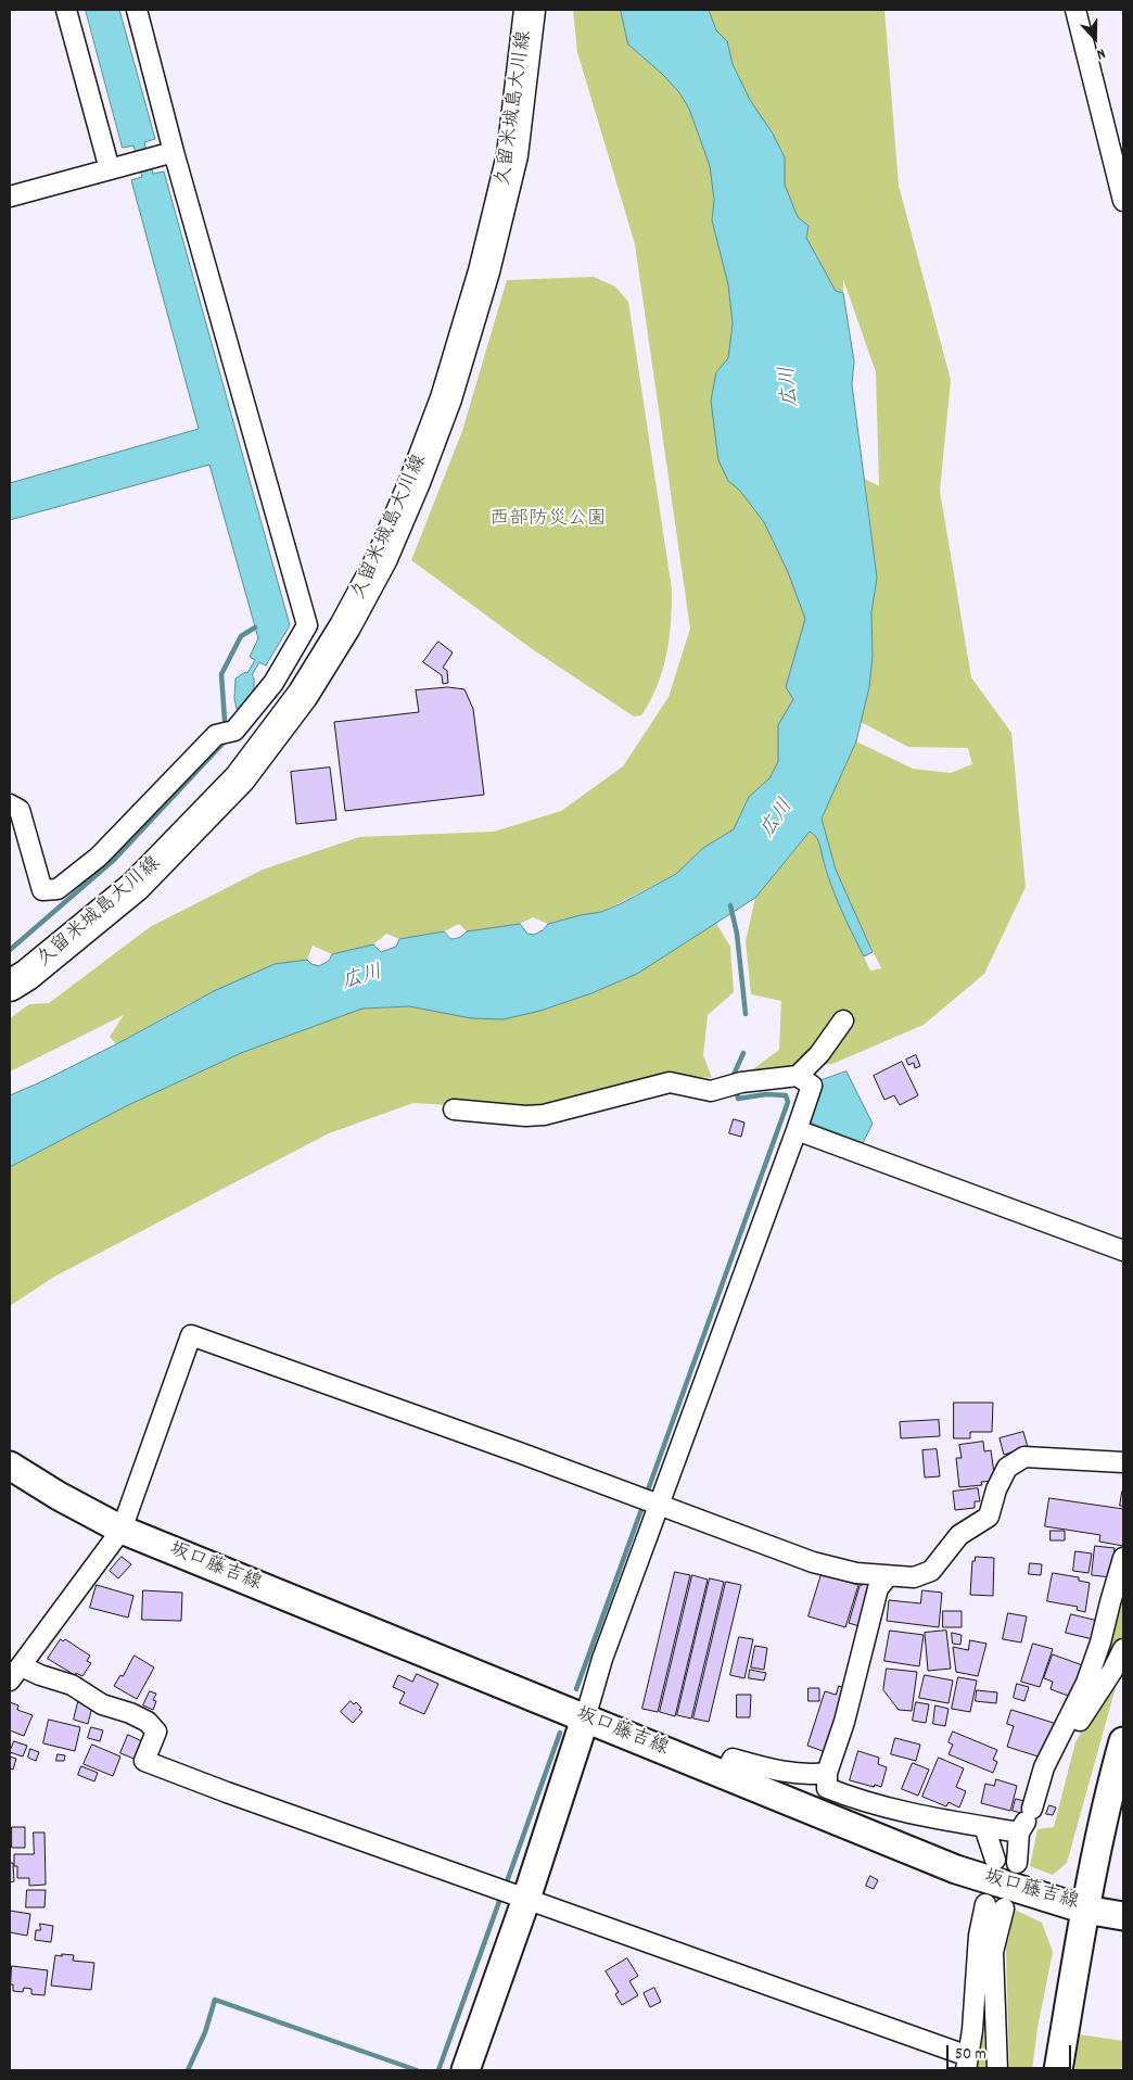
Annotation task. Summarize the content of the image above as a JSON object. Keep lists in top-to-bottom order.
{
  "streets": {
    "main road": ["久留米城島大川線", "坂口藤吉線"]
  },
  "water": ["広川"],
  "parks": ["西部防災公園"],
  "scale_bar": "50 m",
  "north": "bottom"
}
